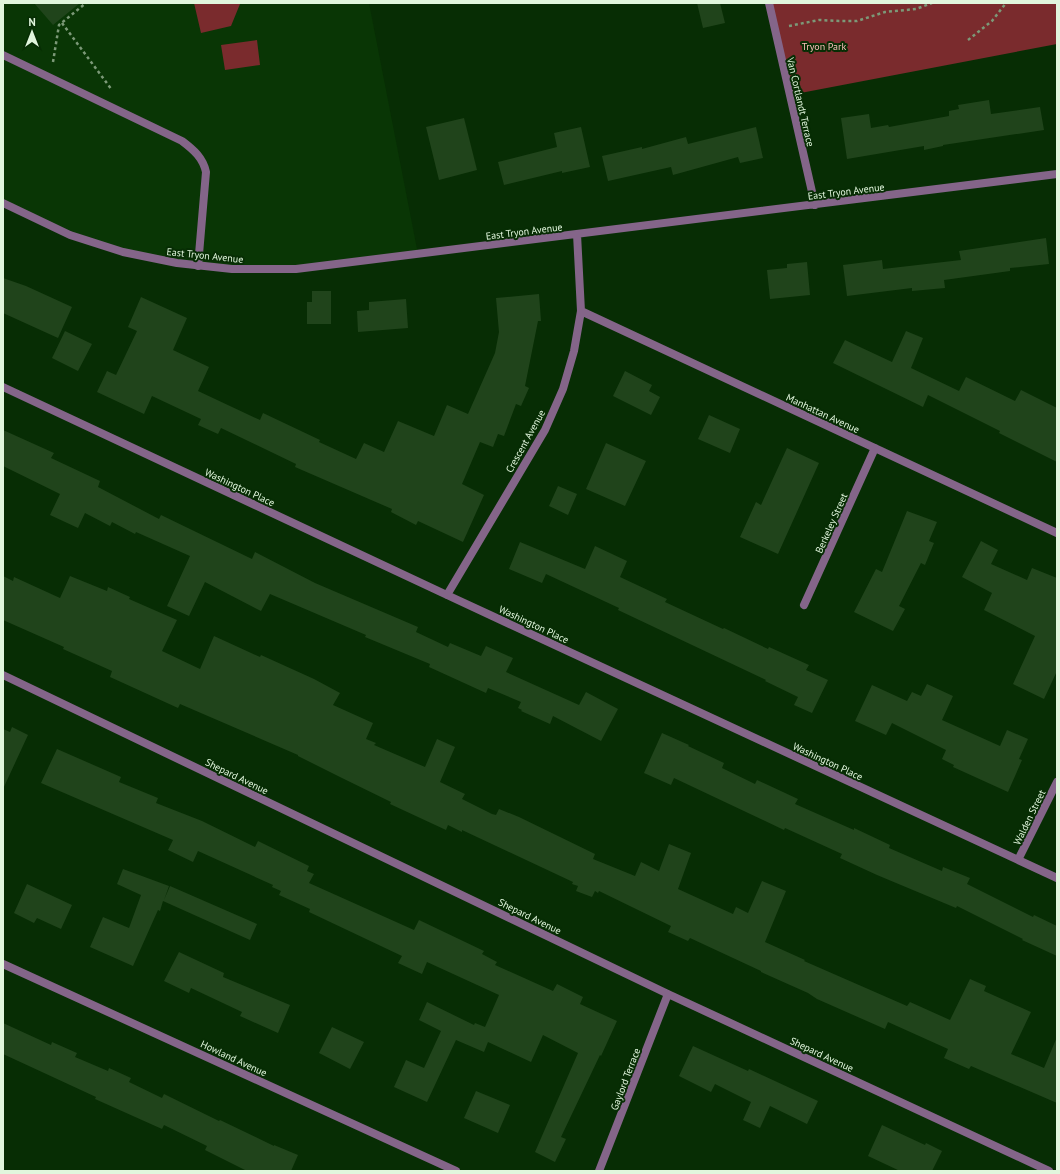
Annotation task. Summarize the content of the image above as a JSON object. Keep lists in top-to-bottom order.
{
  "streets": {
    "street": [
      "Van Cortlandt Terrace",
      "East Tryon Avenue",
      "Manhattan Avenue",
      "Crescent Avenue",
      "Washington Place",
      "Berkeley Street",
      "Shepard Avenue",
      "Walden Street",
      "Howland Avenue",
      "Gaylord Terrace"
    ]
  },
  "crossings": [
    ["Van Cortlandt Terrace", "East Tryon Avenue"],
    ["East Tryon Avenue", "Crescent Avenue"],
    ["Manhattan Avenue", "Crescent Avenue"],
    ["Manhattan Avenue", "Berkeley Street"],
    ["Crescent Avenue", "Washington Place"],
    ["Washington Place", "Walden Street"],
    ["Shepard Avenue", "Gaylord Terrace"]
  ],
  "parks": ["Tryon Park"],
  "north": "top"
}
